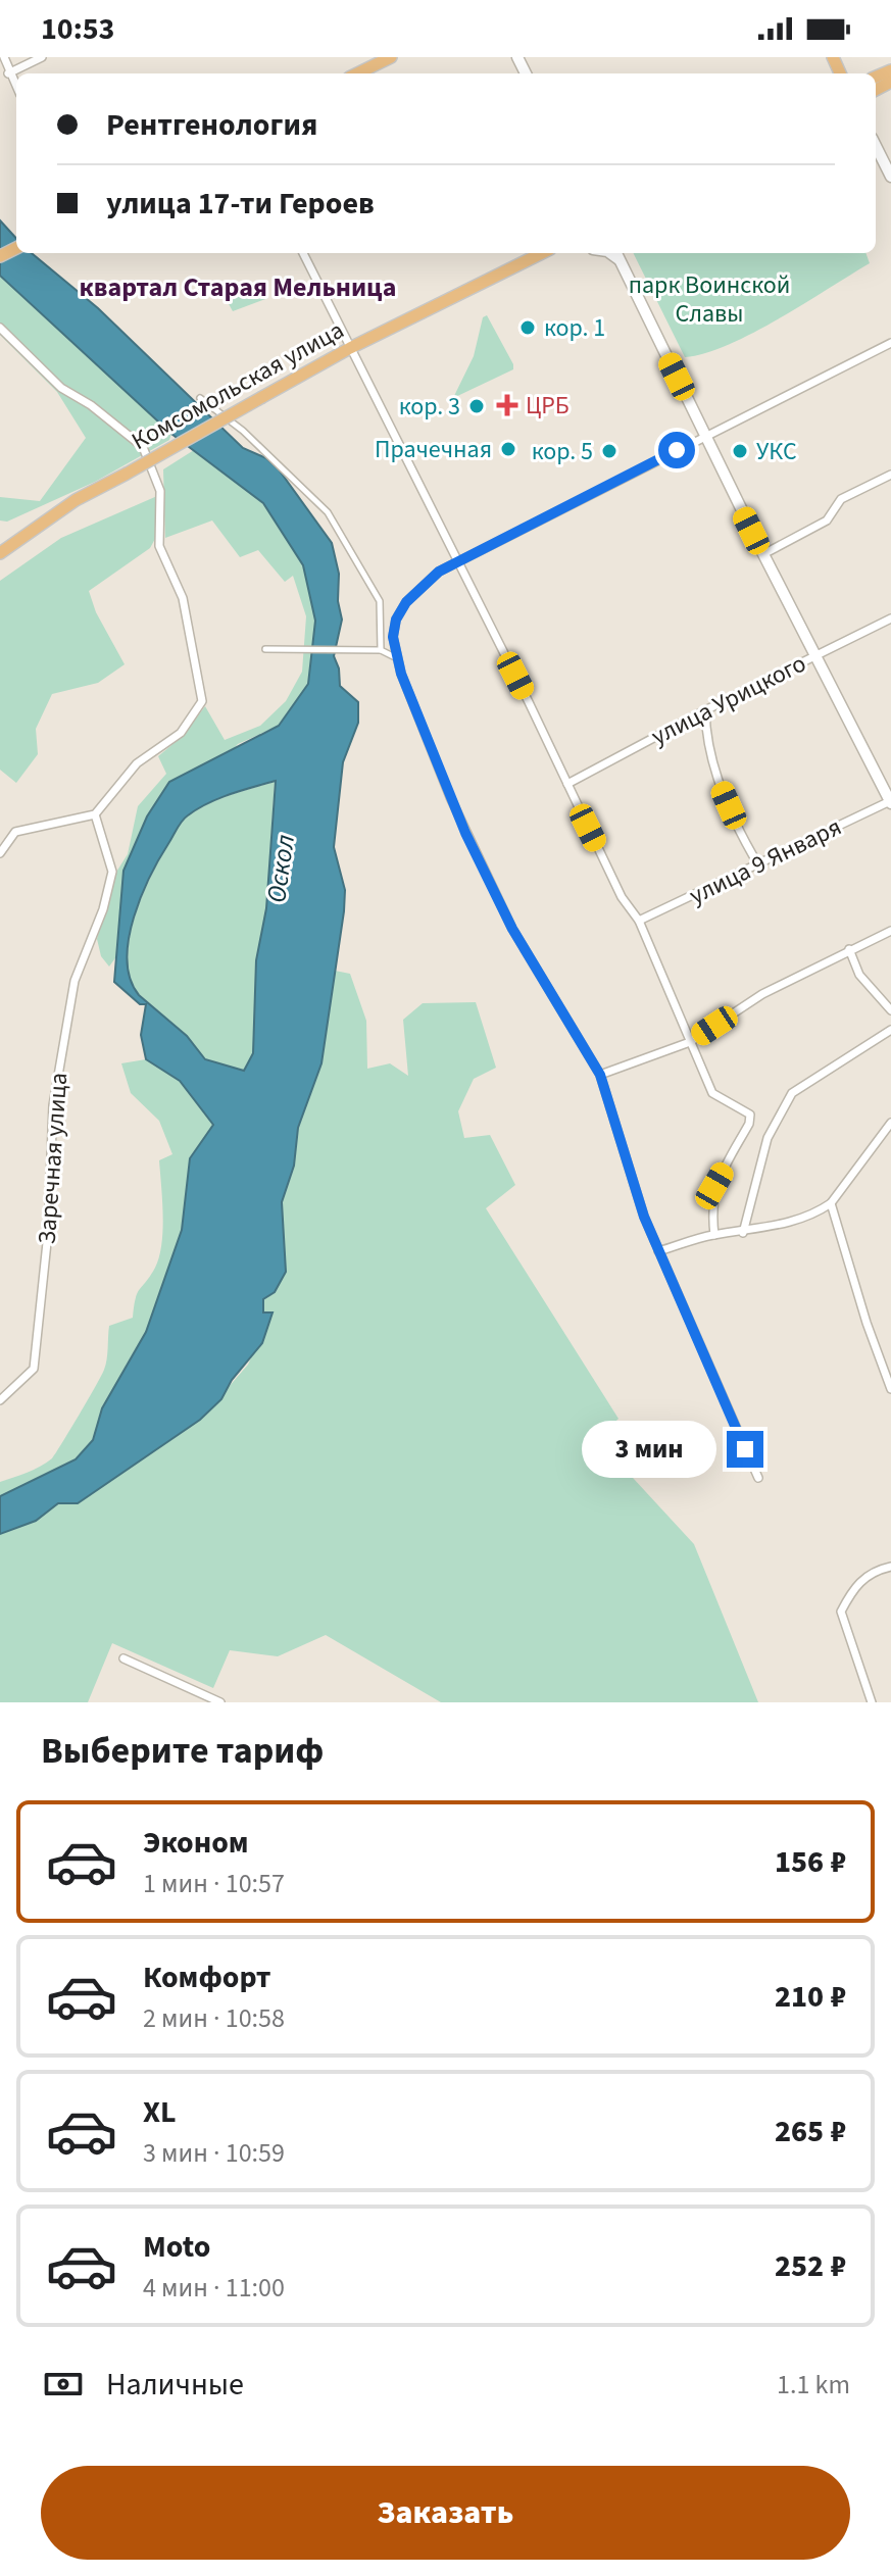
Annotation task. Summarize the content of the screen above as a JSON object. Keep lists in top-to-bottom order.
{
  "streets": {
    "main road": ["Комсомольская улица"],
    "street": ["улица Урицкого", "улица 9 Января", "Заречная улица"]
  },
  "districts": ["квартал Старая Мельница"],
  "water": ["Оскол"],
  "parks": ["парк Воинской Славы"],
  "places": {
    "other": [
      "кор. 1",
      "кор. 3",
      "Прачечная",
      "кор. 5",
      "УКС"
    ],
    "health": ["ЦРБ"]
  },
  "page": {
    "status": "10:53",
    "banner": ["Рентгенология", "улица 17-ти Героев"],
    "bubble": "3 мин",
    "heading": "Выберите тариф",
    "list": [
      {
        "name": "Эконом",
        "note": "1 мин · 10:57",
        "value": "156 ₽"
      },
      {
        "name": "Комфорт",
        "note": "2 мин · 10:58",
        "value": "210 ₽"
      },
      {
        "name": "XL",
        "note": "3 мин · 10:59",
        "value": "265 ₽"
      },
      {
        "name": "Moto",
        "note": "4 мин · 11:00",
        "value": "252 ₽"
      }
    ],
    "pay": ["Наличные", "1.1 km"],
    "buttons": "Заказать"
  }
}
